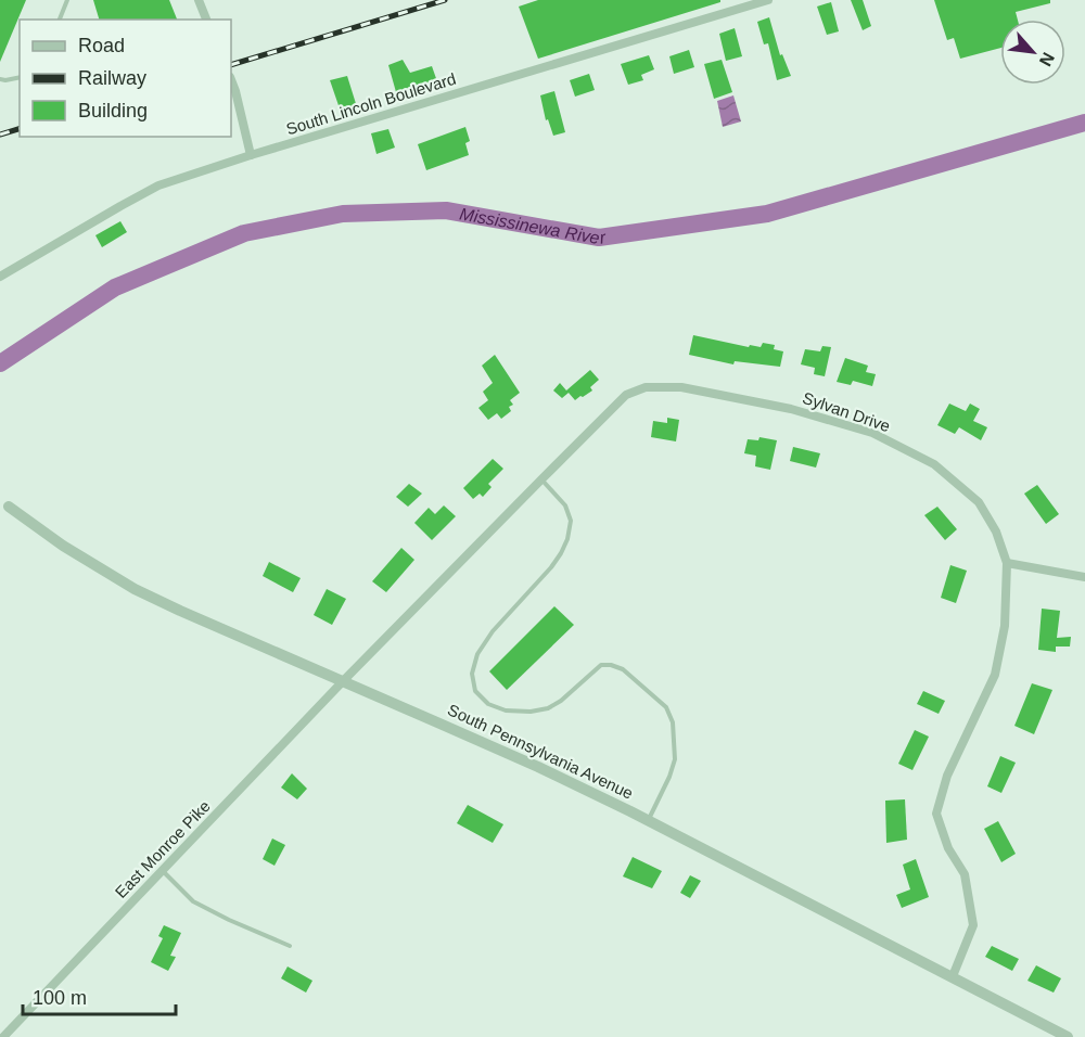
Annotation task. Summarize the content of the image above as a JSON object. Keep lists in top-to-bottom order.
{
  "streets": {
    "street": [
      "South Lincoln Boulevard",
      "Sylvan Drive",
      "South Pennsylvania Avenue",
      "East Monroe Pike"
    ]
  },
  "crossings": [
    ["Sylvan Drive", "South Pennsylvania Avenue"],
    ["Sylvan Drive", "East Monroe Pike"],
    ["South Pennsylvania Avenue", "East Monroe Pike"]
  ],
  "water": ["Mississinewa River"],
  "legend": ["Road", "Railway", "Building"],
  "scale_bar": "100 m",
  "north": "bottom right"
}
